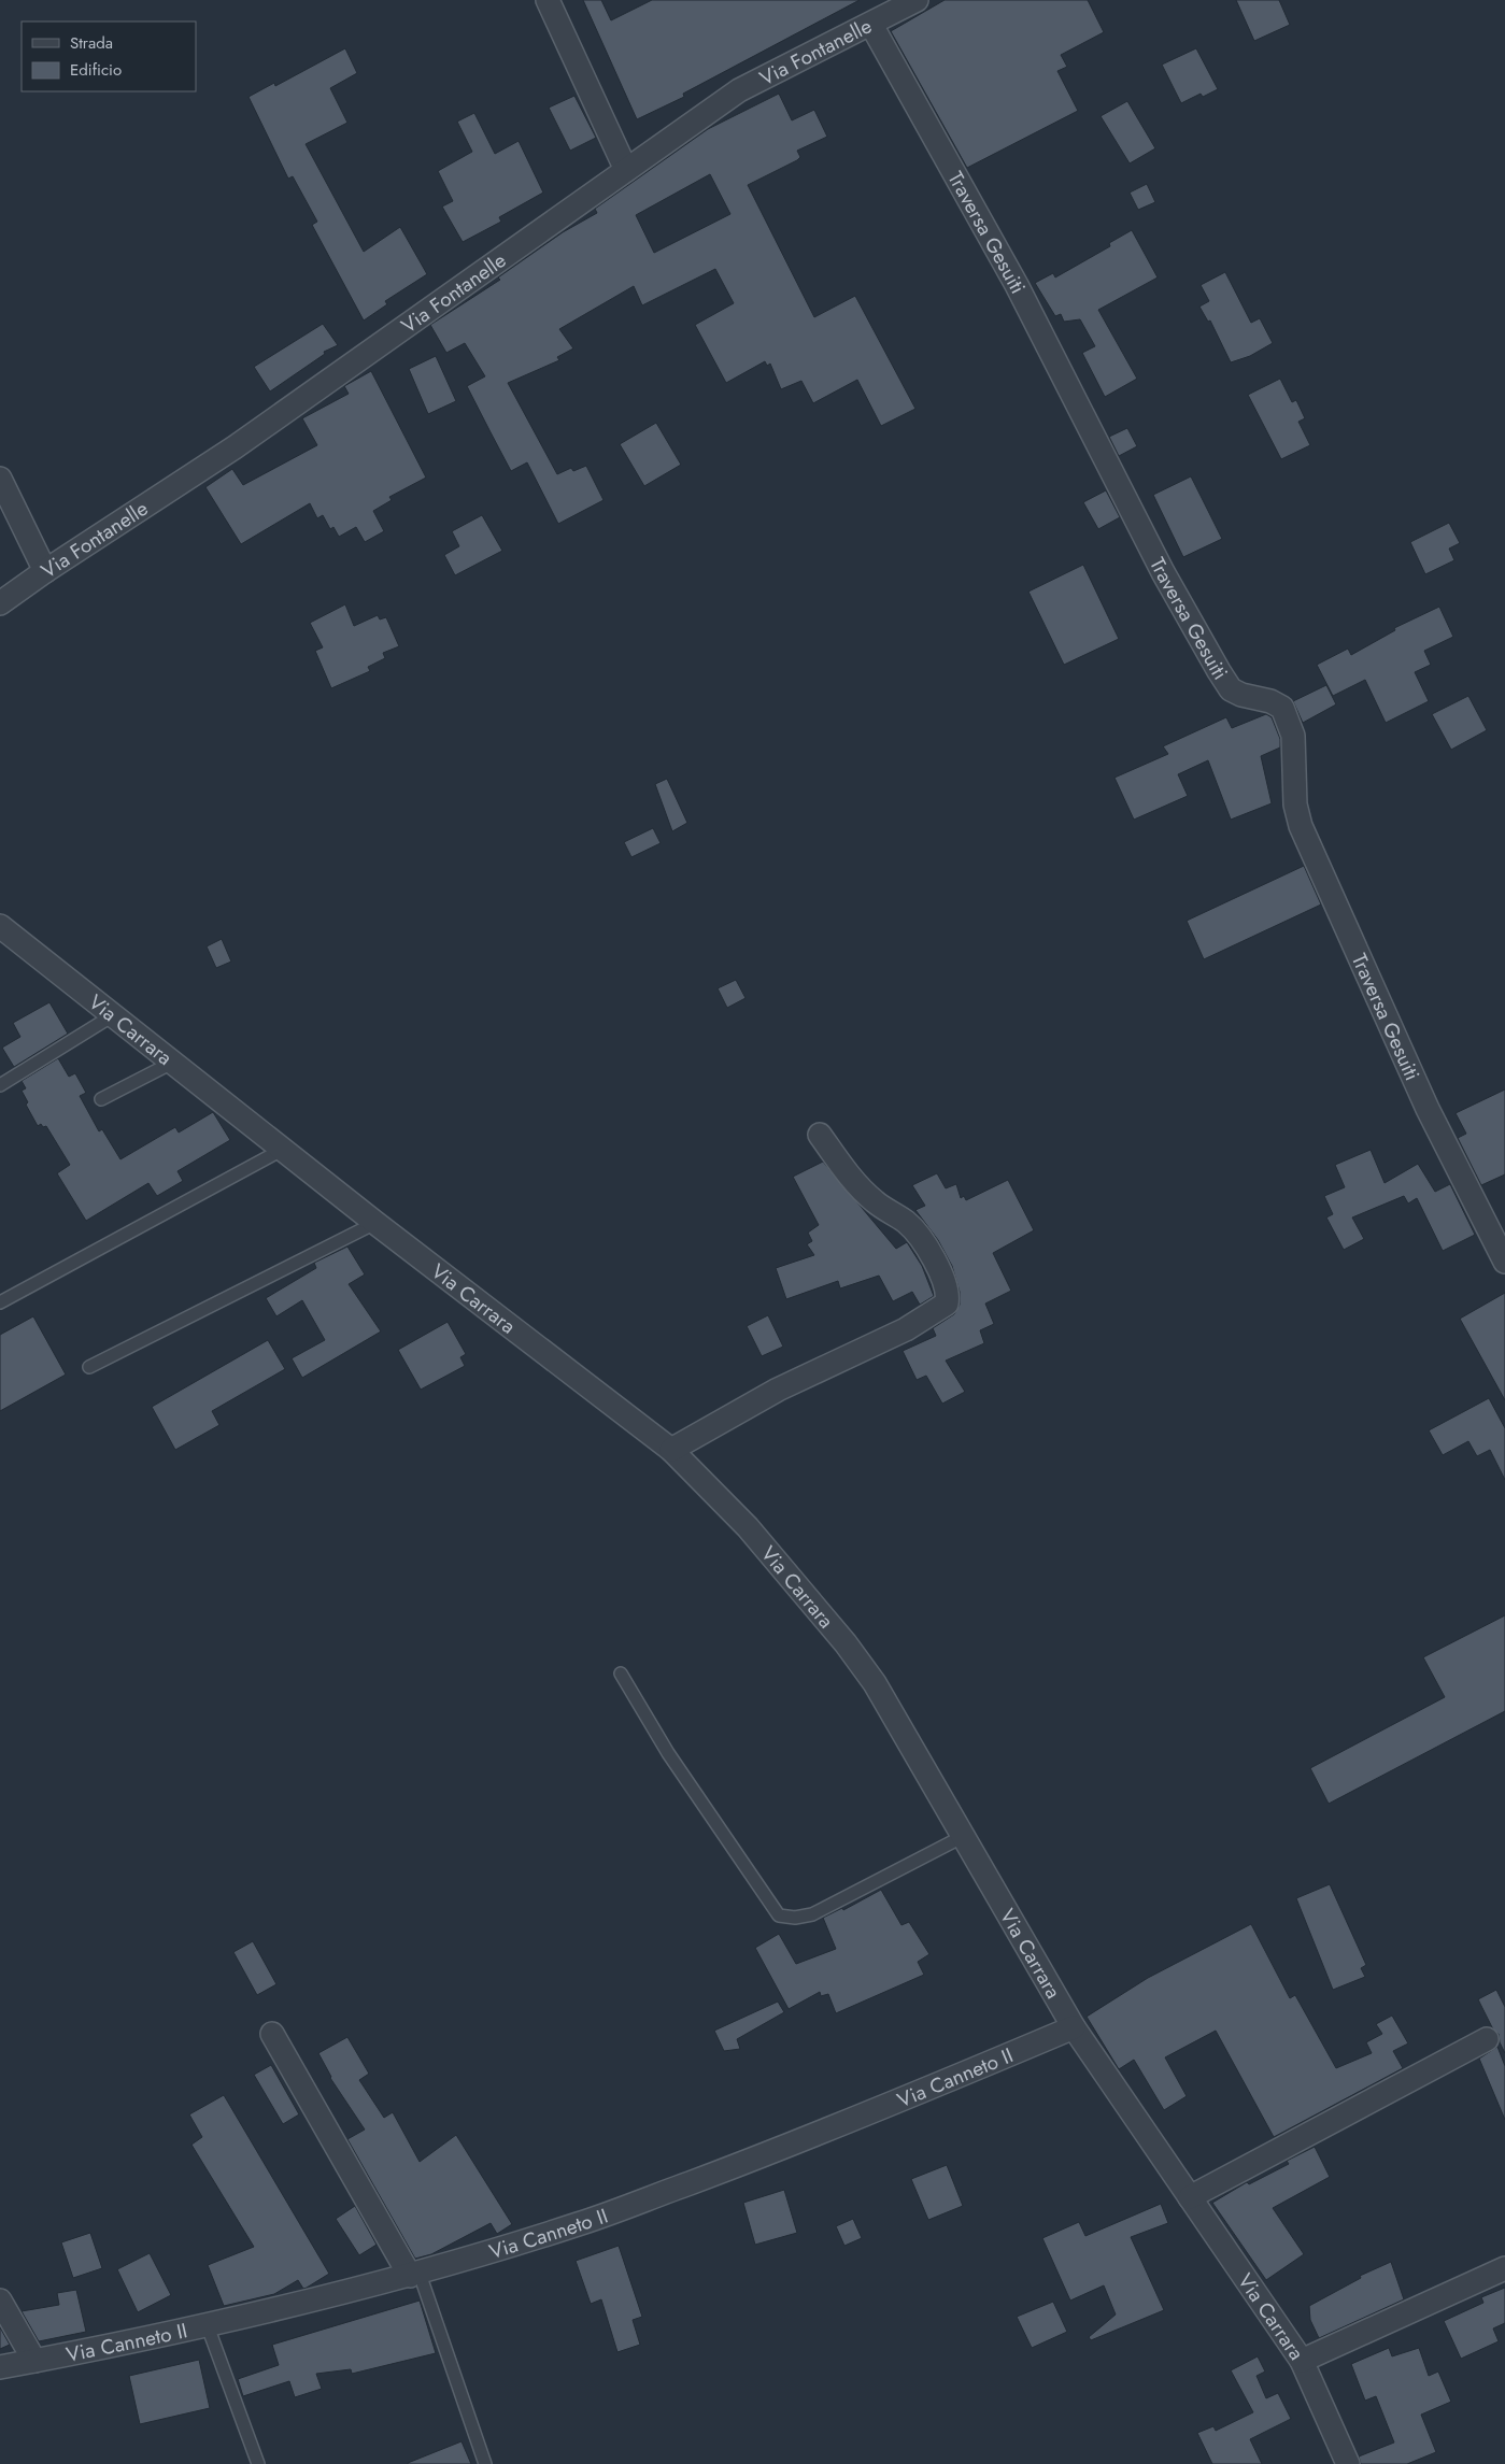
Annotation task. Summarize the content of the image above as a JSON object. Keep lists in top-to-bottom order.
{
  "streets": {
    "street": [
      "Via Fontanelle",
      "Traversa Gesuiti",
      "Via Carrara",
      "Via Canneto II"
    ]
  },
  "crossings": [
    ["Via Fontanelle", "Traversa Gesuiti"],
    ["Via Carrara", "Via Canneto II"]
  ],
  "legend": ["Strada", "Edificio"]
}
